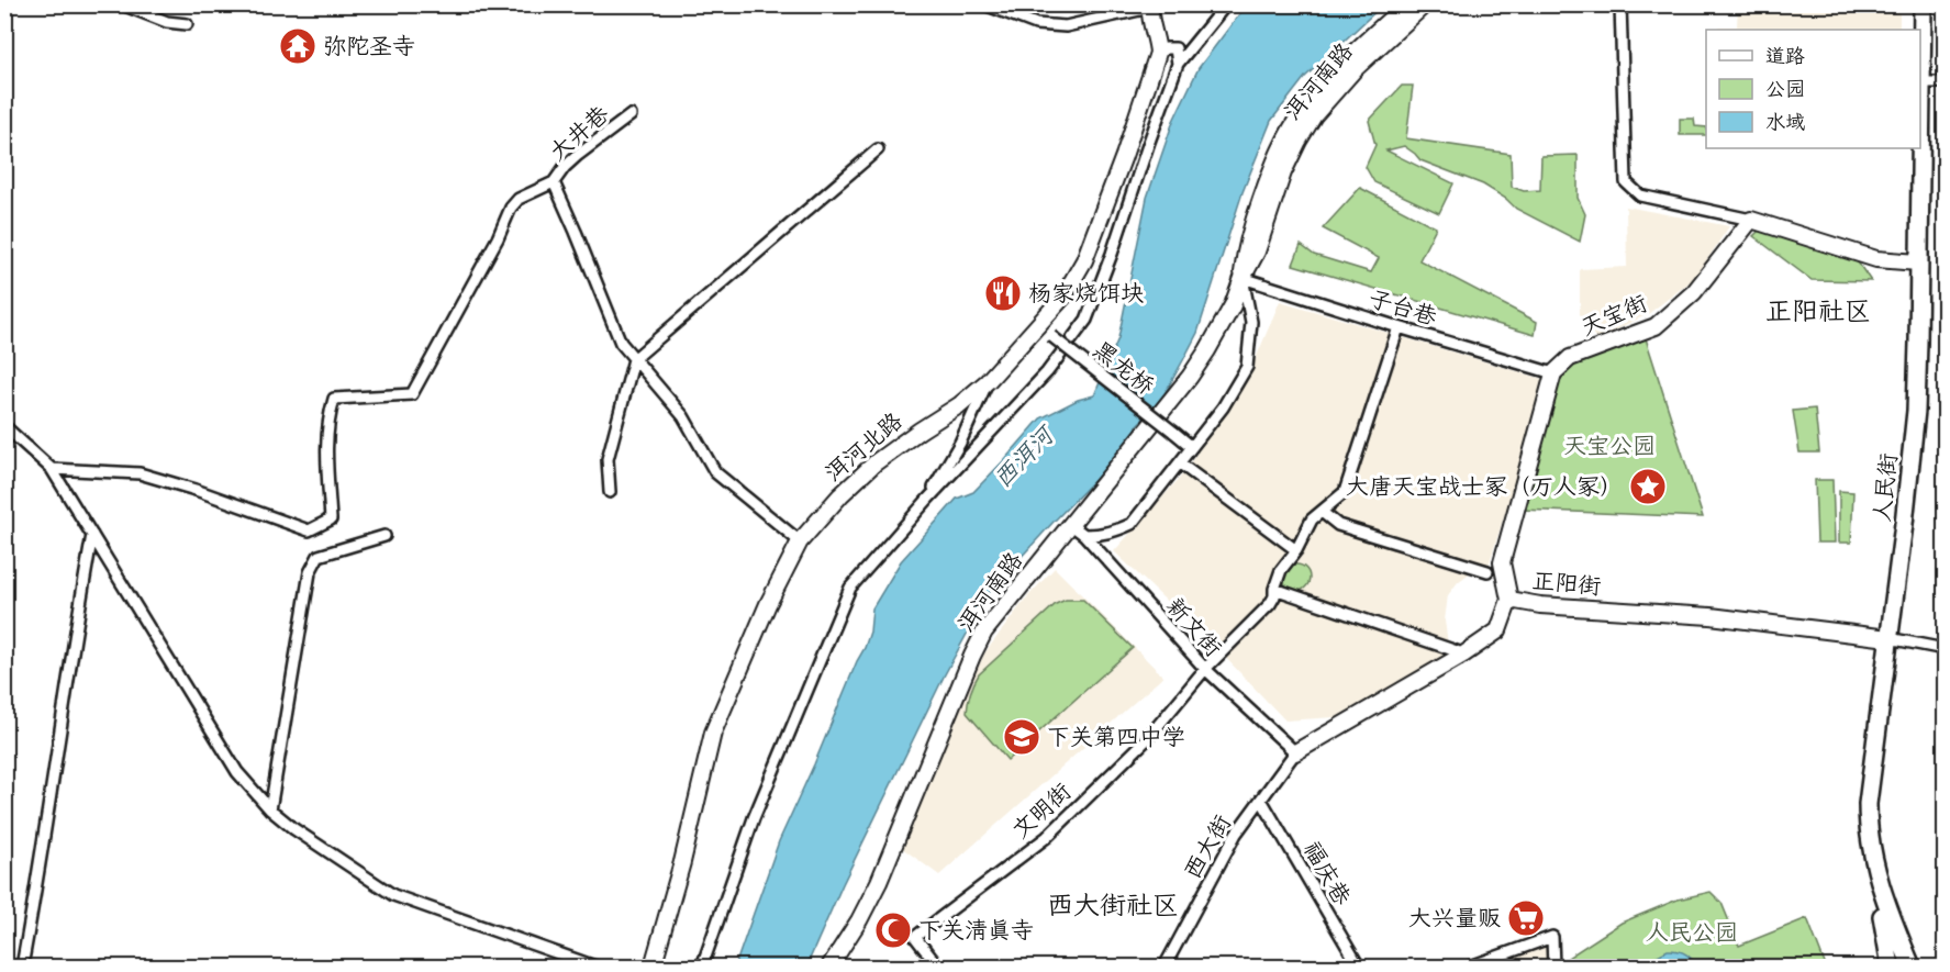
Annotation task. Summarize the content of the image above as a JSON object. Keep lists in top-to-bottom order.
{
  "streets": {
    "main road": ["人民街"],
    "street": [
      "洱河南路",
      "大井巷",
      "子台巷",
      "天宝街",
      "黑龙桥",
      "洱河北路",
      "正阳街",
      "新文街",
      "文明街",
      "西大街",
      "福庆巷"
    ]
  },
  "crossings": [
    ["洱河南路", "子台巷"],
    ["洱河南路", "新文街"],
    ["子台巷", "天宝街"],
    ["黑龙桥", "洱河北路"],
    ["人民街", "正阳街"],
    ["正阳街", "新文街"],
    ["正阳街", "西大街"],
    ["新文街", "文明街"],
    ["新文街", "西大街"],
    ["西大街", "福庆巷"]
  ],
  "districts": ["正阳社区", "西大街社区"],
  "water": ["西洱河"],
  "parks": ["天宝公园", "人民公园"],
  "places": {
    "temple": ["弥陀圣寺"],
    "restaurant": ["杨家烧饵块"],
    "place": ["大唐天宝战士冢（万人冢）"],
    "school or university": ["下关第四中学"],
    "supermarket": ["大兴量贩"],
    "mosque": ["下关清真寺"]
  },
  "legend": ["道路", "公园", "水域"]
}
